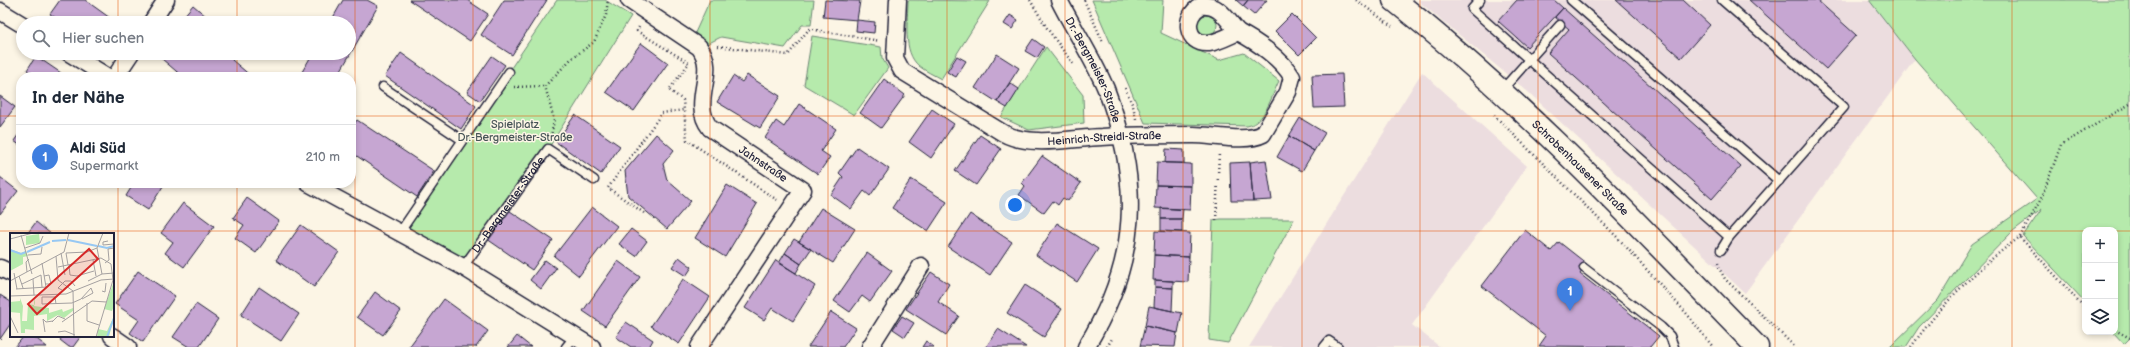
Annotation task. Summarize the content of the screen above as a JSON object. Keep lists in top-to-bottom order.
{
  "streets": {
    "main road": ["Schrobenhausener Straße"],
    "street": ["Dr.-Bergmeister-Straße", "Heinrich-Streidl-Straße", "Jahnstraße"]
  },
  "crossings": [
    ["Dr.-Bergmeister-Straße", "Heinrich-Streidl-Straße"]
  ],
  "parks": ["Spielplatz Dr.-Bergmeister-Straße"],
  "page": {
    "search": "Hier suchen",
    "heading": "In der Nähe",
    "list": [
      {
        "mark": "1",
        "name": "Aldi Süd",
        "note": "Supermarkt",
        "value": "210 m"
      }
    ],
    "map_buttons": ["+", "−"],
    "pins": "1"
  }
}
